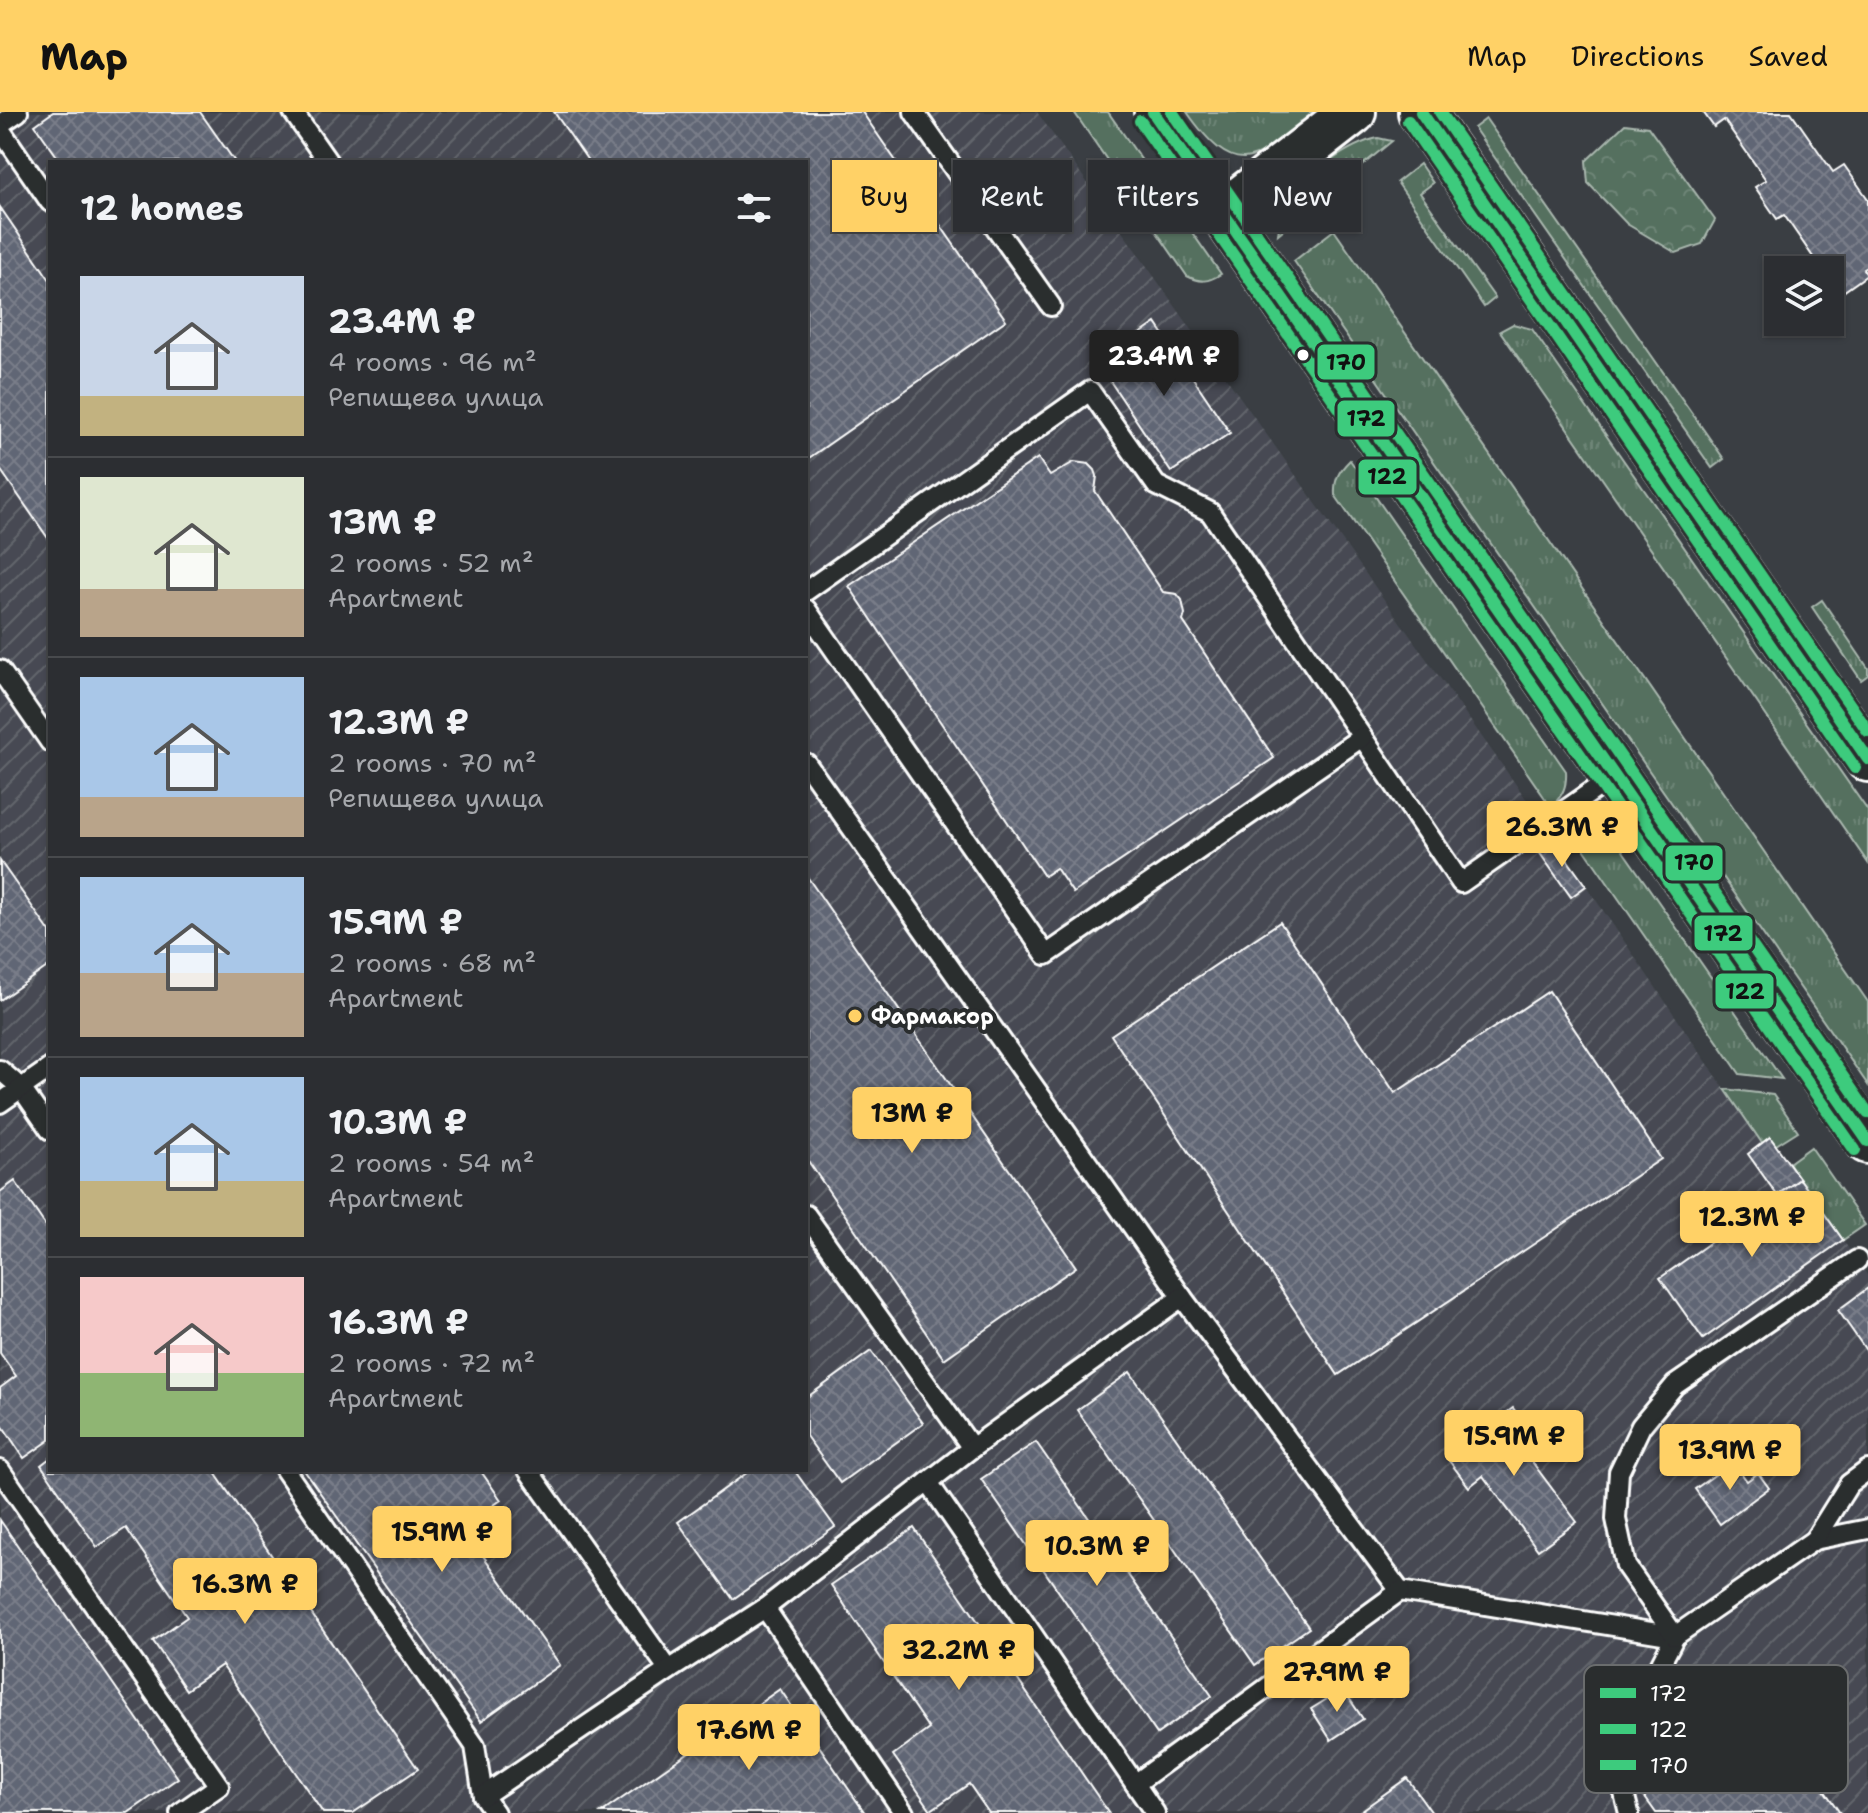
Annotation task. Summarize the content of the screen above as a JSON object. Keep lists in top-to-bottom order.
{
  "places": ["Фармакор"],
  "lines": ["transit line 172", "transit line 170", "transit line 122"],
  "legend": ["172", "122", "170"],
  "page": {
    "header": "Map",
    "nav": ["Map", "Directions", "Saved"],
    "chip": [
      "Buy",
      "Rent",
      "Filters",
      "New"
    ],
    "heading": "12 homes",
    "list": [
      {
        "name": "23.4M ₽",
        "note": "4 rooms · 96 m² · Репищева улица"
      },
      {
        "name": "13M ₽",
        "note": "2 rooms · 52 m² · Apartment"
      },
      {
        "name": "12.3M ₽",
        "note": "2 rooms · 70 m² · Репищева улица"
      },
      {
        "name": "15.9M ₽",
        "note": "2 rooms · 68 m² · Apartment"
      },
      {
        "name": "10.3M ₽",
        "note": "2 rooms · 54 m² · Apartment"
      },
      {
        "name": "16.3M ₽",
        "note": "2 rooms · 72 m² · Apartment"
      }
    ],
    "price": [
      "23.4M ₽",
      "26.3M ₽",
      "13M ₽",
      "12.3M ₽",
      "15.9M ₽",
      "13.9M ₽",
      "15.9M ₽",
      "10.3M ₽",
      "16.3M ₽",
      "32.2M ₽",
      "27.9M ₽",
      "17.6M ₽"
    ]
  }
}
